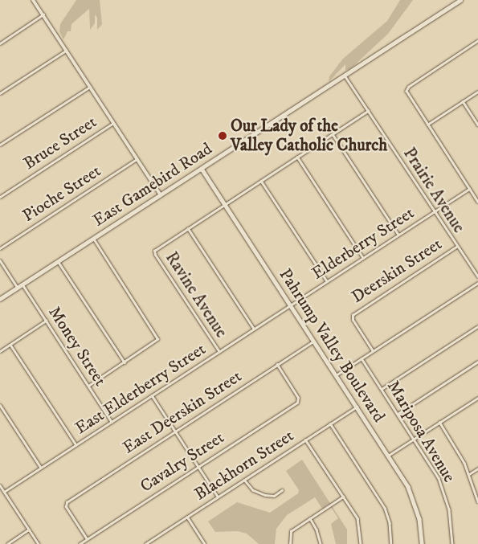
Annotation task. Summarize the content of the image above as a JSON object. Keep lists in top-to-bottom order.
{
  "streets": {
    "main road": ["East Gamebird Road", "Pahrump Valley Boulevard"],
    "street": [
      "Bruce Street",
      "Prairie Avenue",
      "Pioche Street",
      "Elderberry Street",
      "Deerskin Street",
      "Ravine Avenue",
      "Money Street",
      "East Elderberry Street",
      "East Deerskin Street",
      "Mariposa Avenue",
      "Cavalry Street",
      "Blackhorn Street"
    ]
  },
  "crossings": [
    ["East Gamebird Road", "Prairie Avenue"],
    ["East Gamebird Road", "Pahrump Valley Boulevard"],
    ["East Gamebird Road", "Money Street"],
    ["Prairie Avenue", "Elderberry Street"],
    ["Prairie Avenue", "Deerskin Street"],
    ["Elderberry Street", "Pahrump Valley Boulevard"],
    ["Elderberry Street", "East Elderberry Street"],
    ["Ravine Avenue", "East Elderberry Street"],
    ["Pahrump Valley Boulevard", "East Elderberry Street"],
    ["Pahrump Valley Boulevard", "East Deerskin Street"],
    ["Pahrump Valley Boulevard", "Blackhorn Street"],
    ["Money Street", "East Elderberry Street"],
    ["East Deerskin Street", "Cavalry Street"]
  ],
  "places": ["Our Lady of the Valley Catholic Church"]
}
